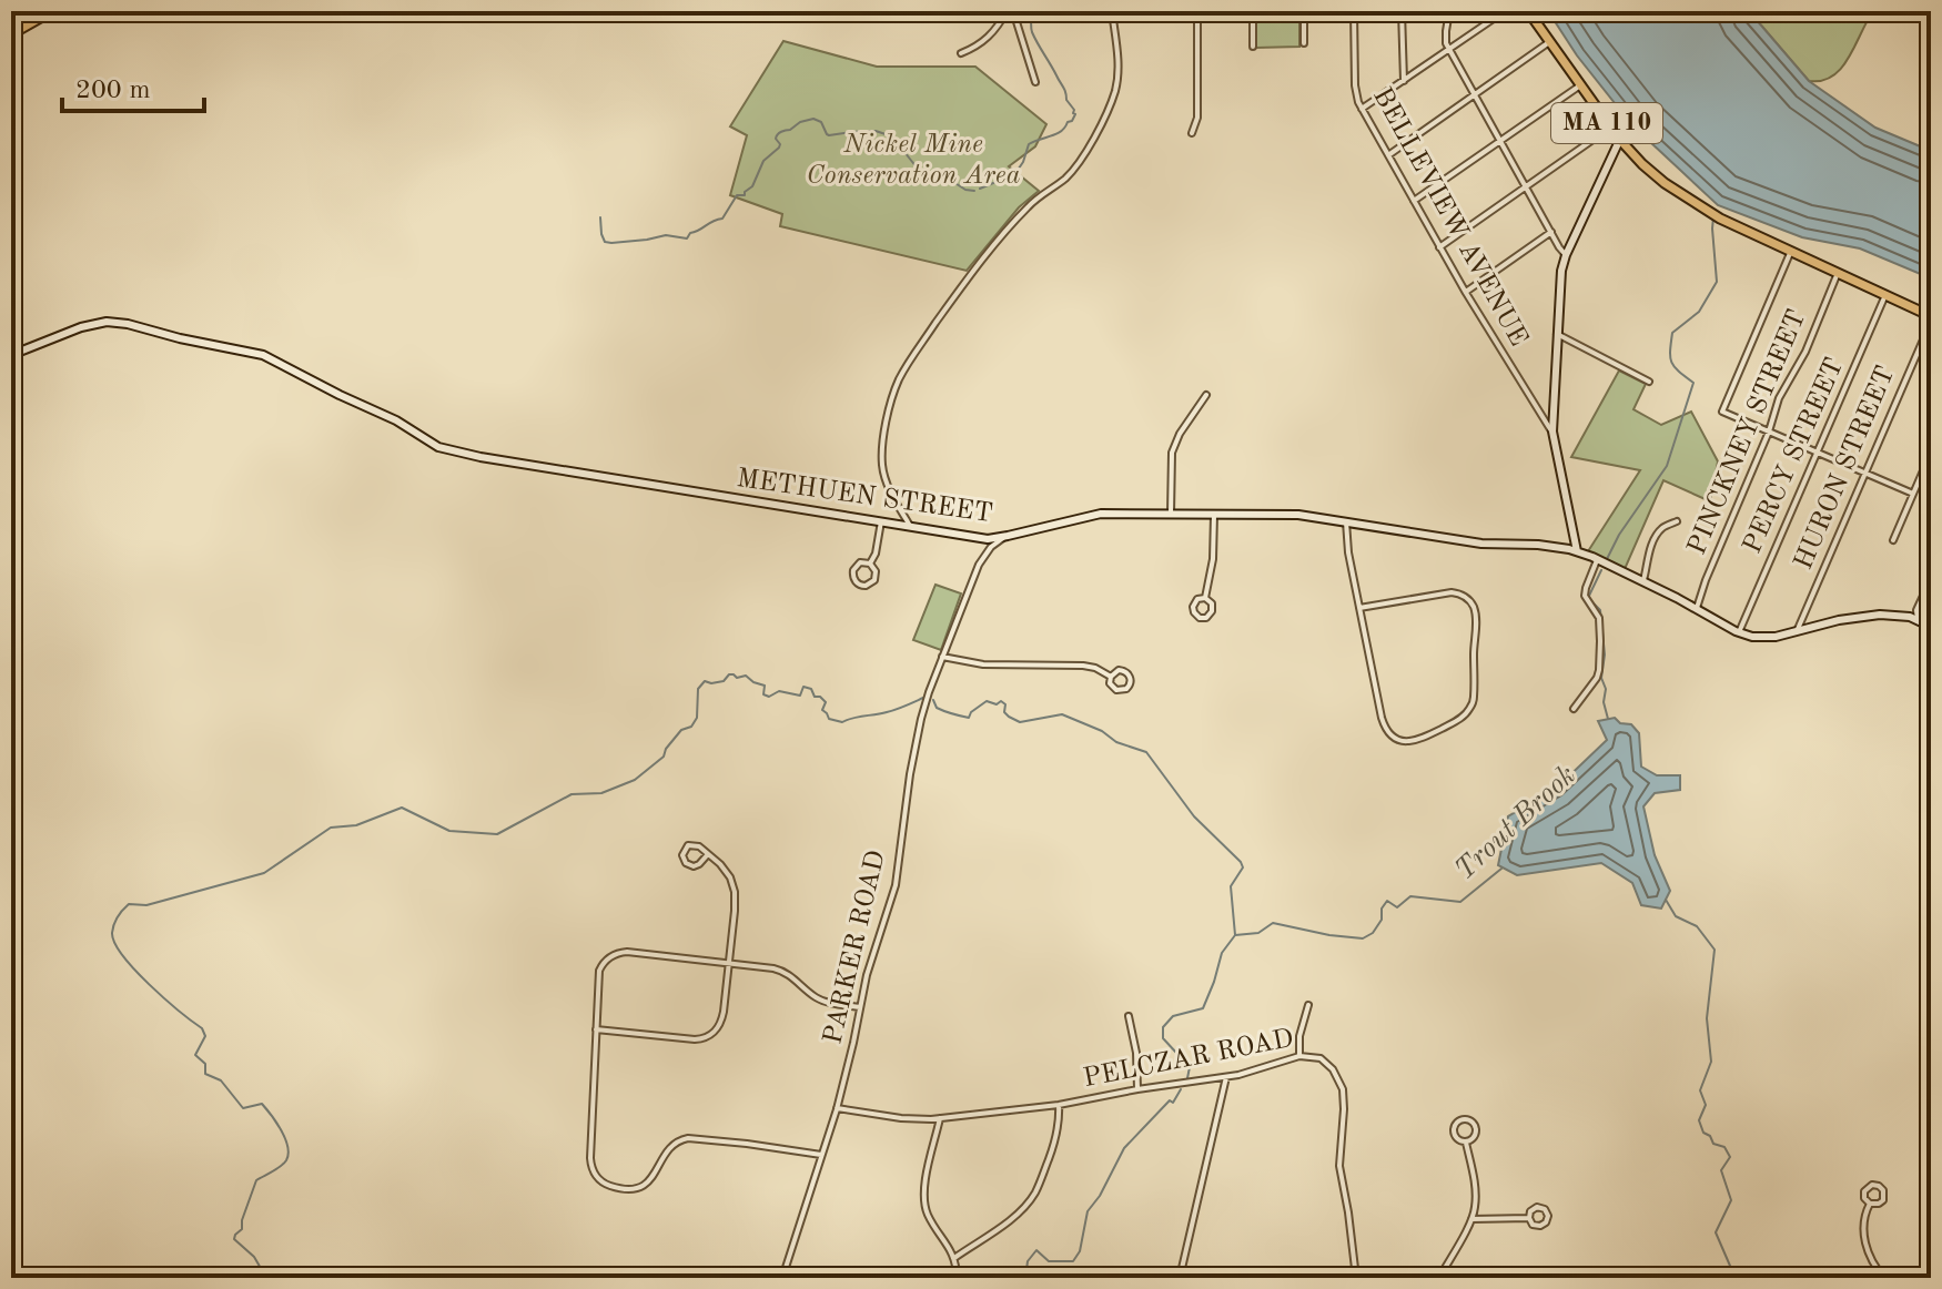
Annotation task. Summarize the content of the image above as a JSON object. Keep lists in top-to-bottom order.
{
  "streets": {
    "main road": ["MA 110"],
    "street": [
      "BELLEVIEW AVENUE",
      "PINCKNEY STREET",
      "PERCY STREET",
      "HURON STREET",
      "METHUEN STREET",
      "PARKER ROAD",
      "PELCZAR ROAD"
    ]
  },
  "crossings": [
    ["MA 110", "PINCKNEY STREET"],
    ["MA 110", "PERCY STREET"],
    ["MA 110", "HURON STREET"],
    ["PINCKNEY STREET", "METHUEN STREET"],
    ["PERCY STREET", "METHUEN STREET"],
    ["HURON STREET", "METHUEN STREET"],
    ["METHUEN STREET", "PARKER ROAD"],
    ["PARKER ROAD", "PELCZAR ROAD"]
  ],
  "water": ["Trout Brook"],
  "parks": ["Nickel Mine Conservation Area"],
  "scale_bar": "200 m"
}
